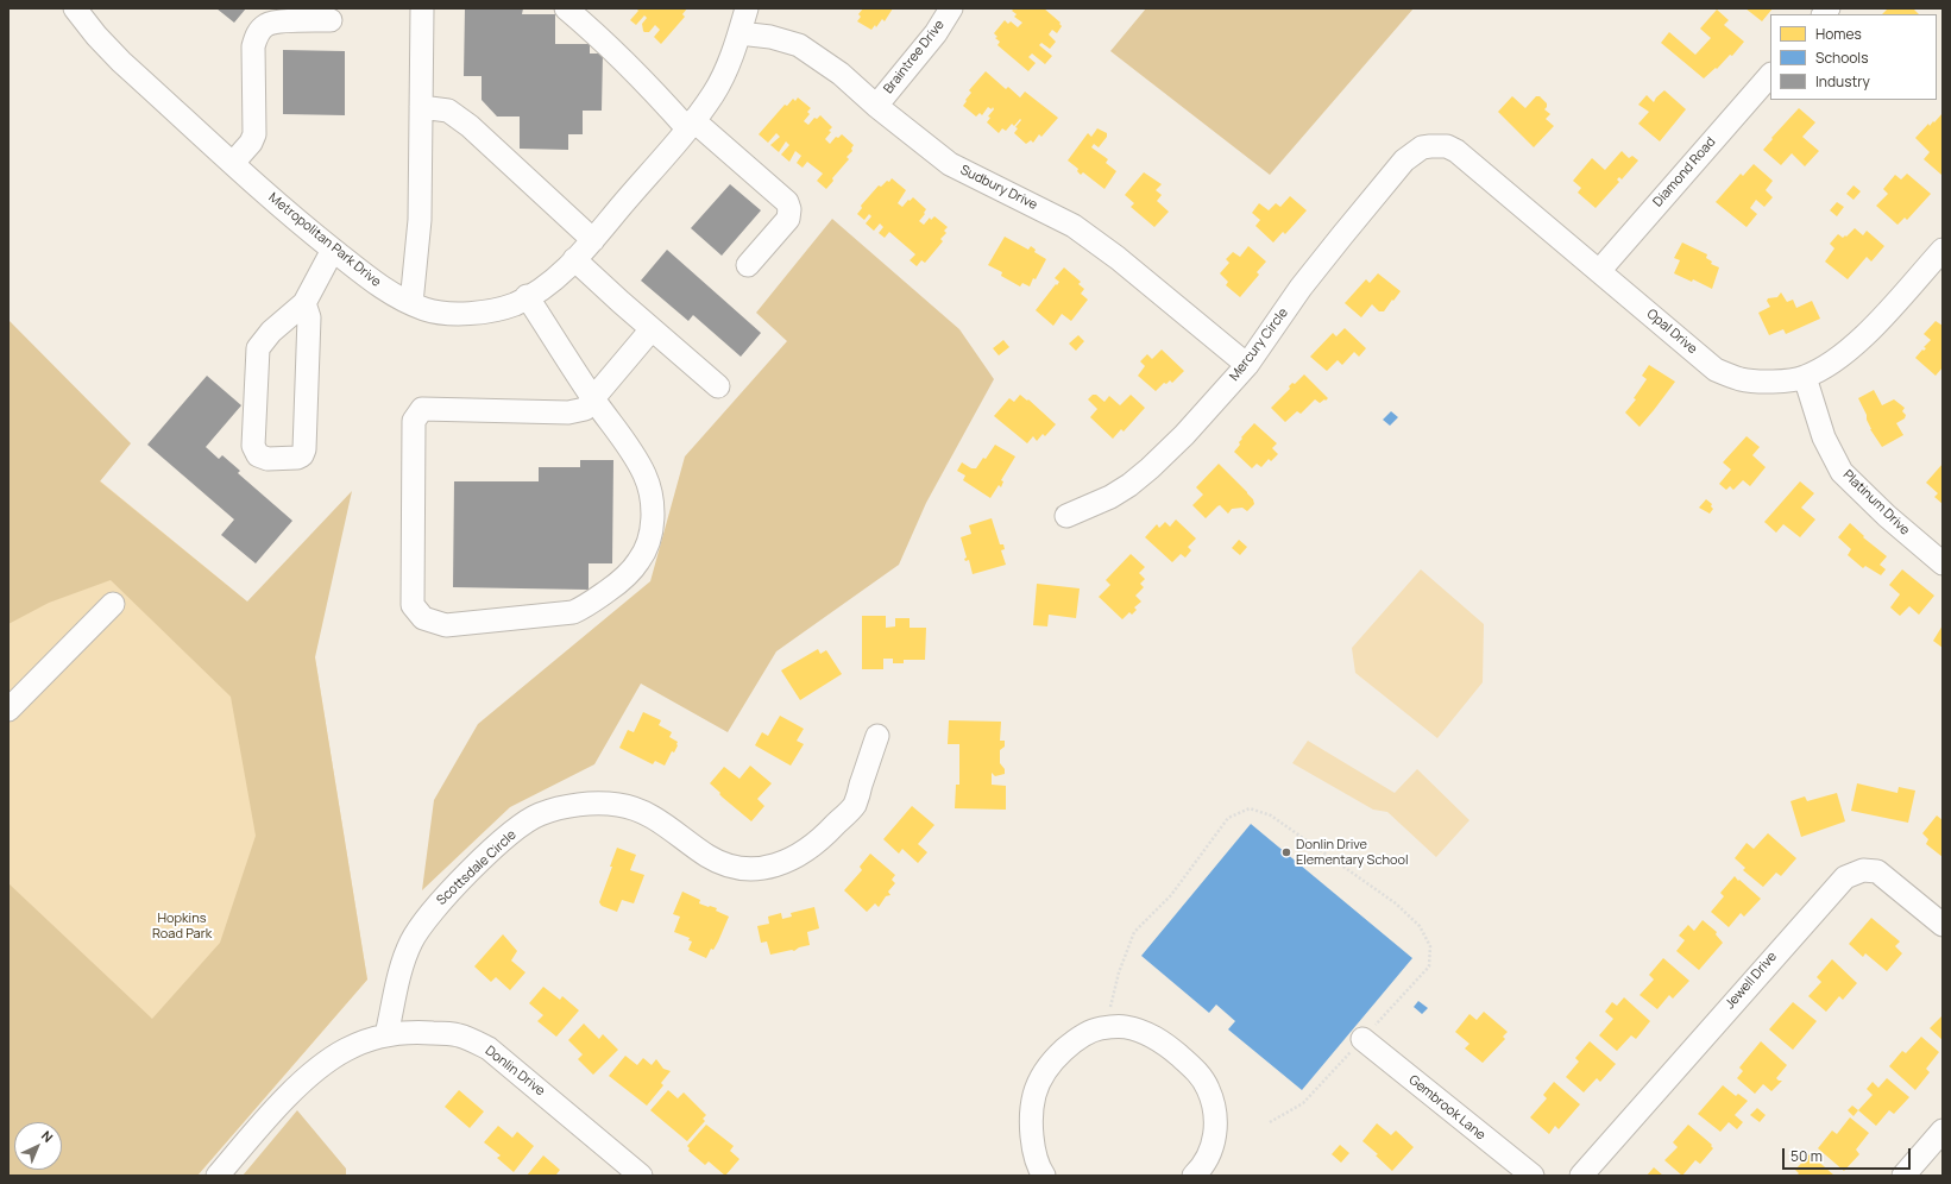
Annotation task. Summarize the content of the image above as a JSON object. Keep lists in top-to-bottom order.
{
  "streets": {
    "street": [
      "Braintree Drive",
      "Diamond Road",
      "Sudbury Drive",
      "Metropolitan Park Drive",
      "Opal Drive",
      "Mercury Circle",
      "Platinum Drive",
      "Scottsdale Circle",
      "Jewell Drive",
      "Donlin Drive",
      "Gembrook Lane"
    ]
  },
  "crossings": [
    ["Braintree Drive", "Sudbury Drive"],
    ["Diamond Road", "Opal Drive"],
    ["Sudbury Drive", "Metropolitan Park Drive"],
    ["Sudbury Drive", "Mercury Circle"],
    ["Opal Drive", "Mercury Circle"],
    ["Opal Drive", "Platinum Drive"],
    ["Scottsdale Circle", "Donlin Drive"]
  ],
  "parks": ["Hopkins Road Park"],
  "places": ["Donlin Drive Elementary School"],
  "legend": ["Homes", "Schools", "Industry"],
  "scale_bar": "50 m",
  "north": "top right"
}
